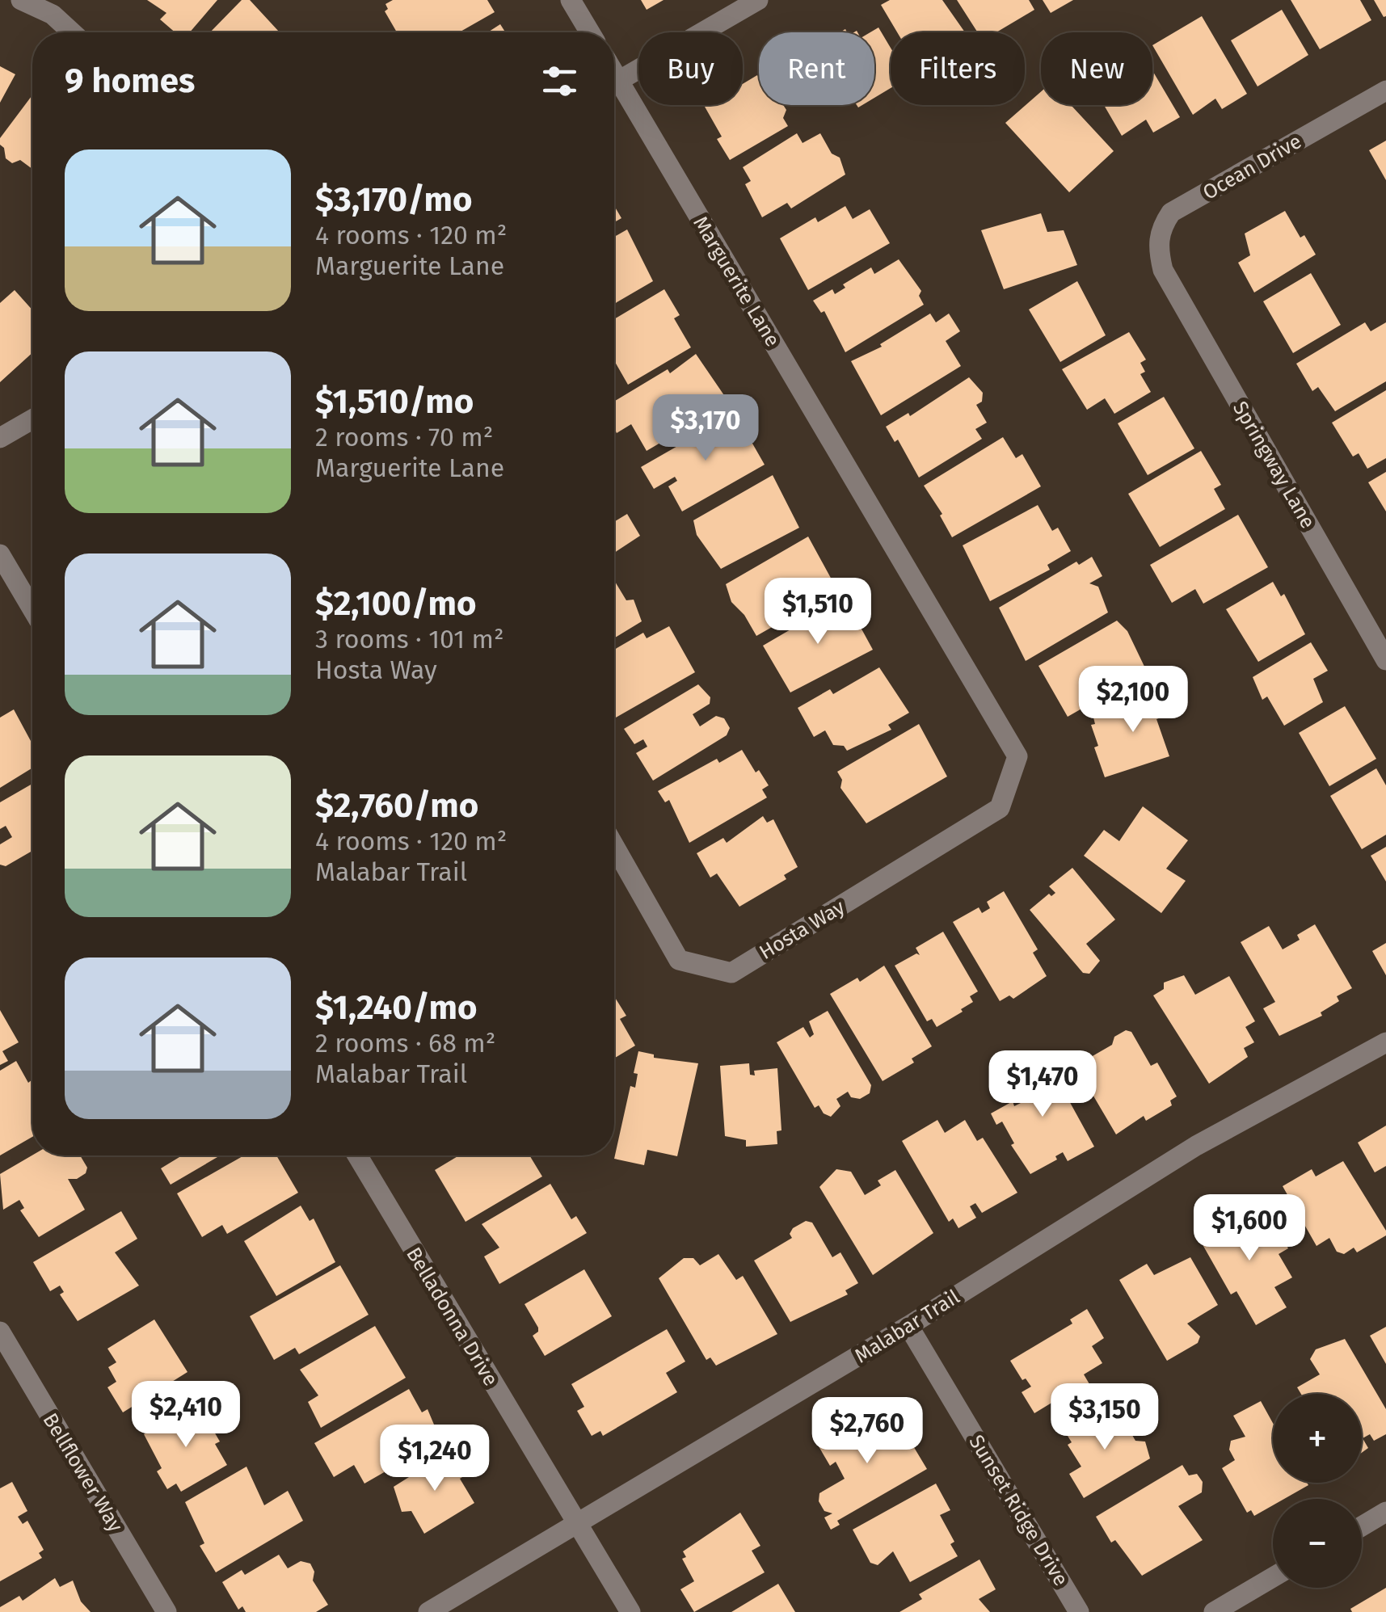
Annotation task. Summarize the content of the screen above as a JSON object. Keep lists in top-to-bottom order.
{
  "streets": {
    "street": [
      "Ocean Drive",
      "Marguerite Lane",
      "Springway Lane",
      "Hosta Way",
      "Belladonna Drive",
      "Malabar Trail",
      "Bellflower Way",
      "Sunset Ridge Drive"
    ]
  },
  "crossings": [
    ["Ocean Drive", "Springway Lane"],
    ["Marguerite Lane", "Hosta Way"],
    ["Belladonna Drive", "Malabar Trail"],
    ["Malabar Trail", "Sunset Ridge Drive"]
  ],
  "page": {
    "chip": [
      "Buy",
      "Rent",
      "Filters",
      "New"
    ],
    "heading": "9 homes",
    "list": [
      {
        "name": "$3,170/mo",
        "note": "4 rooms · 120 m² · Marguerite Lane"
      },
      {
        "name": "$1,510/mo",
        "note": "2 rooms · 70 m² · Marguerite Lane"
      },
      {
        "name": "$2,100/mo",
        "note": "3 rooms · 101 m² · Hosta Way"
      },
      {
        "name": "$2,760/mo",
        "note": "4 rooms · 120 m² · Malabar Trail"
      },
      {
        "name": "$1,240/mo",
        "note": "2 rooms · 68 m² · Malabar Trail"
      }
    ],
    "price": [
      "$3,170",
      "$1,510",
      "$2,100",
      "$1,470",
      "$1,600",
      "$2,410",
      "$3,150",
      "$2,760",
      "$1,240"
    ],
    "map_buttons": ["+", "−"]
  }
}
